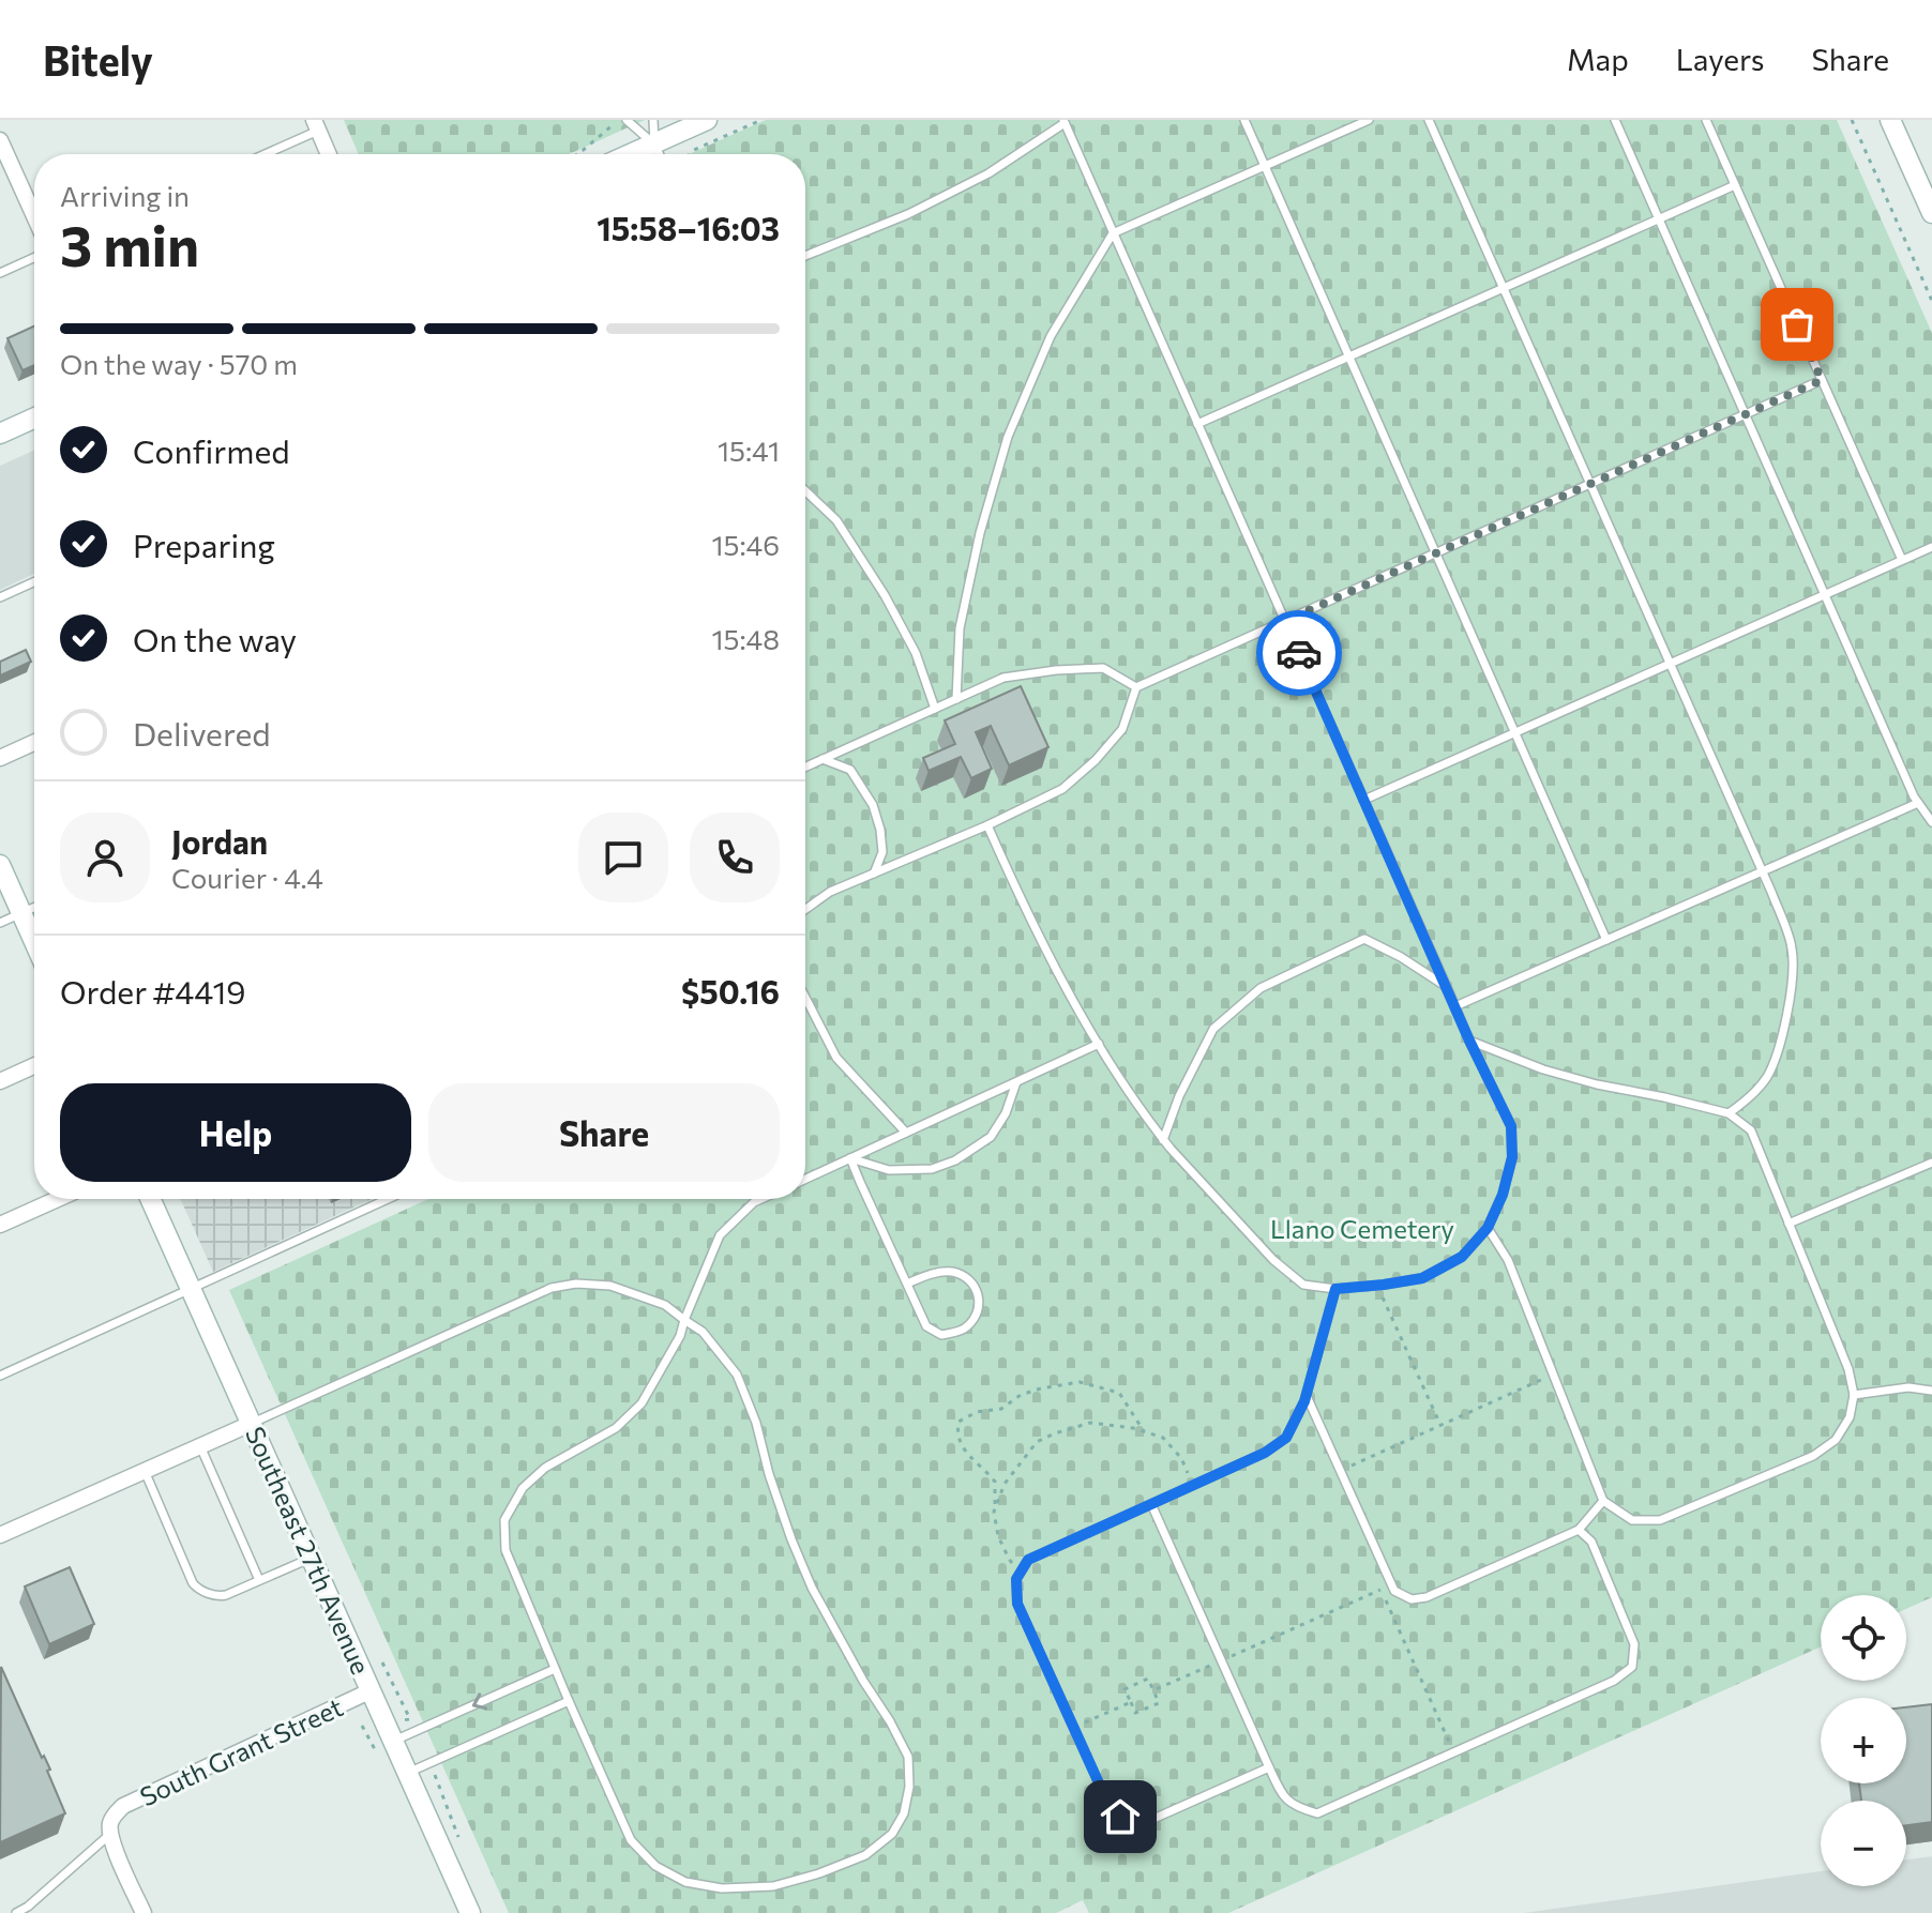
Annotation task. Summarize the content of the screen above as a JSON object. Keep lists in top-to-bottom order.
{
  "streets": {
    "main road": ["Southeast 27th Avenue"],
    "street": ["South Grant Street"]
  },
  "crossings": [
    ["Southeast 27th Avenue", "South Grant Street"]
  ],
  "parks": ["Llano Cemetery"],
  "page": {
    "header": "Bitely",
    "nav": ["Map", "Layers", "Share"],
    "heading": ["3 min", "Arriving in", "15:58–16:03"],
    "panel": [
      "Jordan",
      "Courier · 4.4",
      "Order #4419",
      "$50.16"
    ],
    "bar": "On the way · 570 m",
    "list": [
      ["Confirmed", "15:41"],
      ["Preparing", "15:46"],
      ["On the way", "15:48"],
      "Delivered"
    ],
    "buttons": ["Help", "Share"],
    "map_buttons": ["+", "−"]
  }
}
